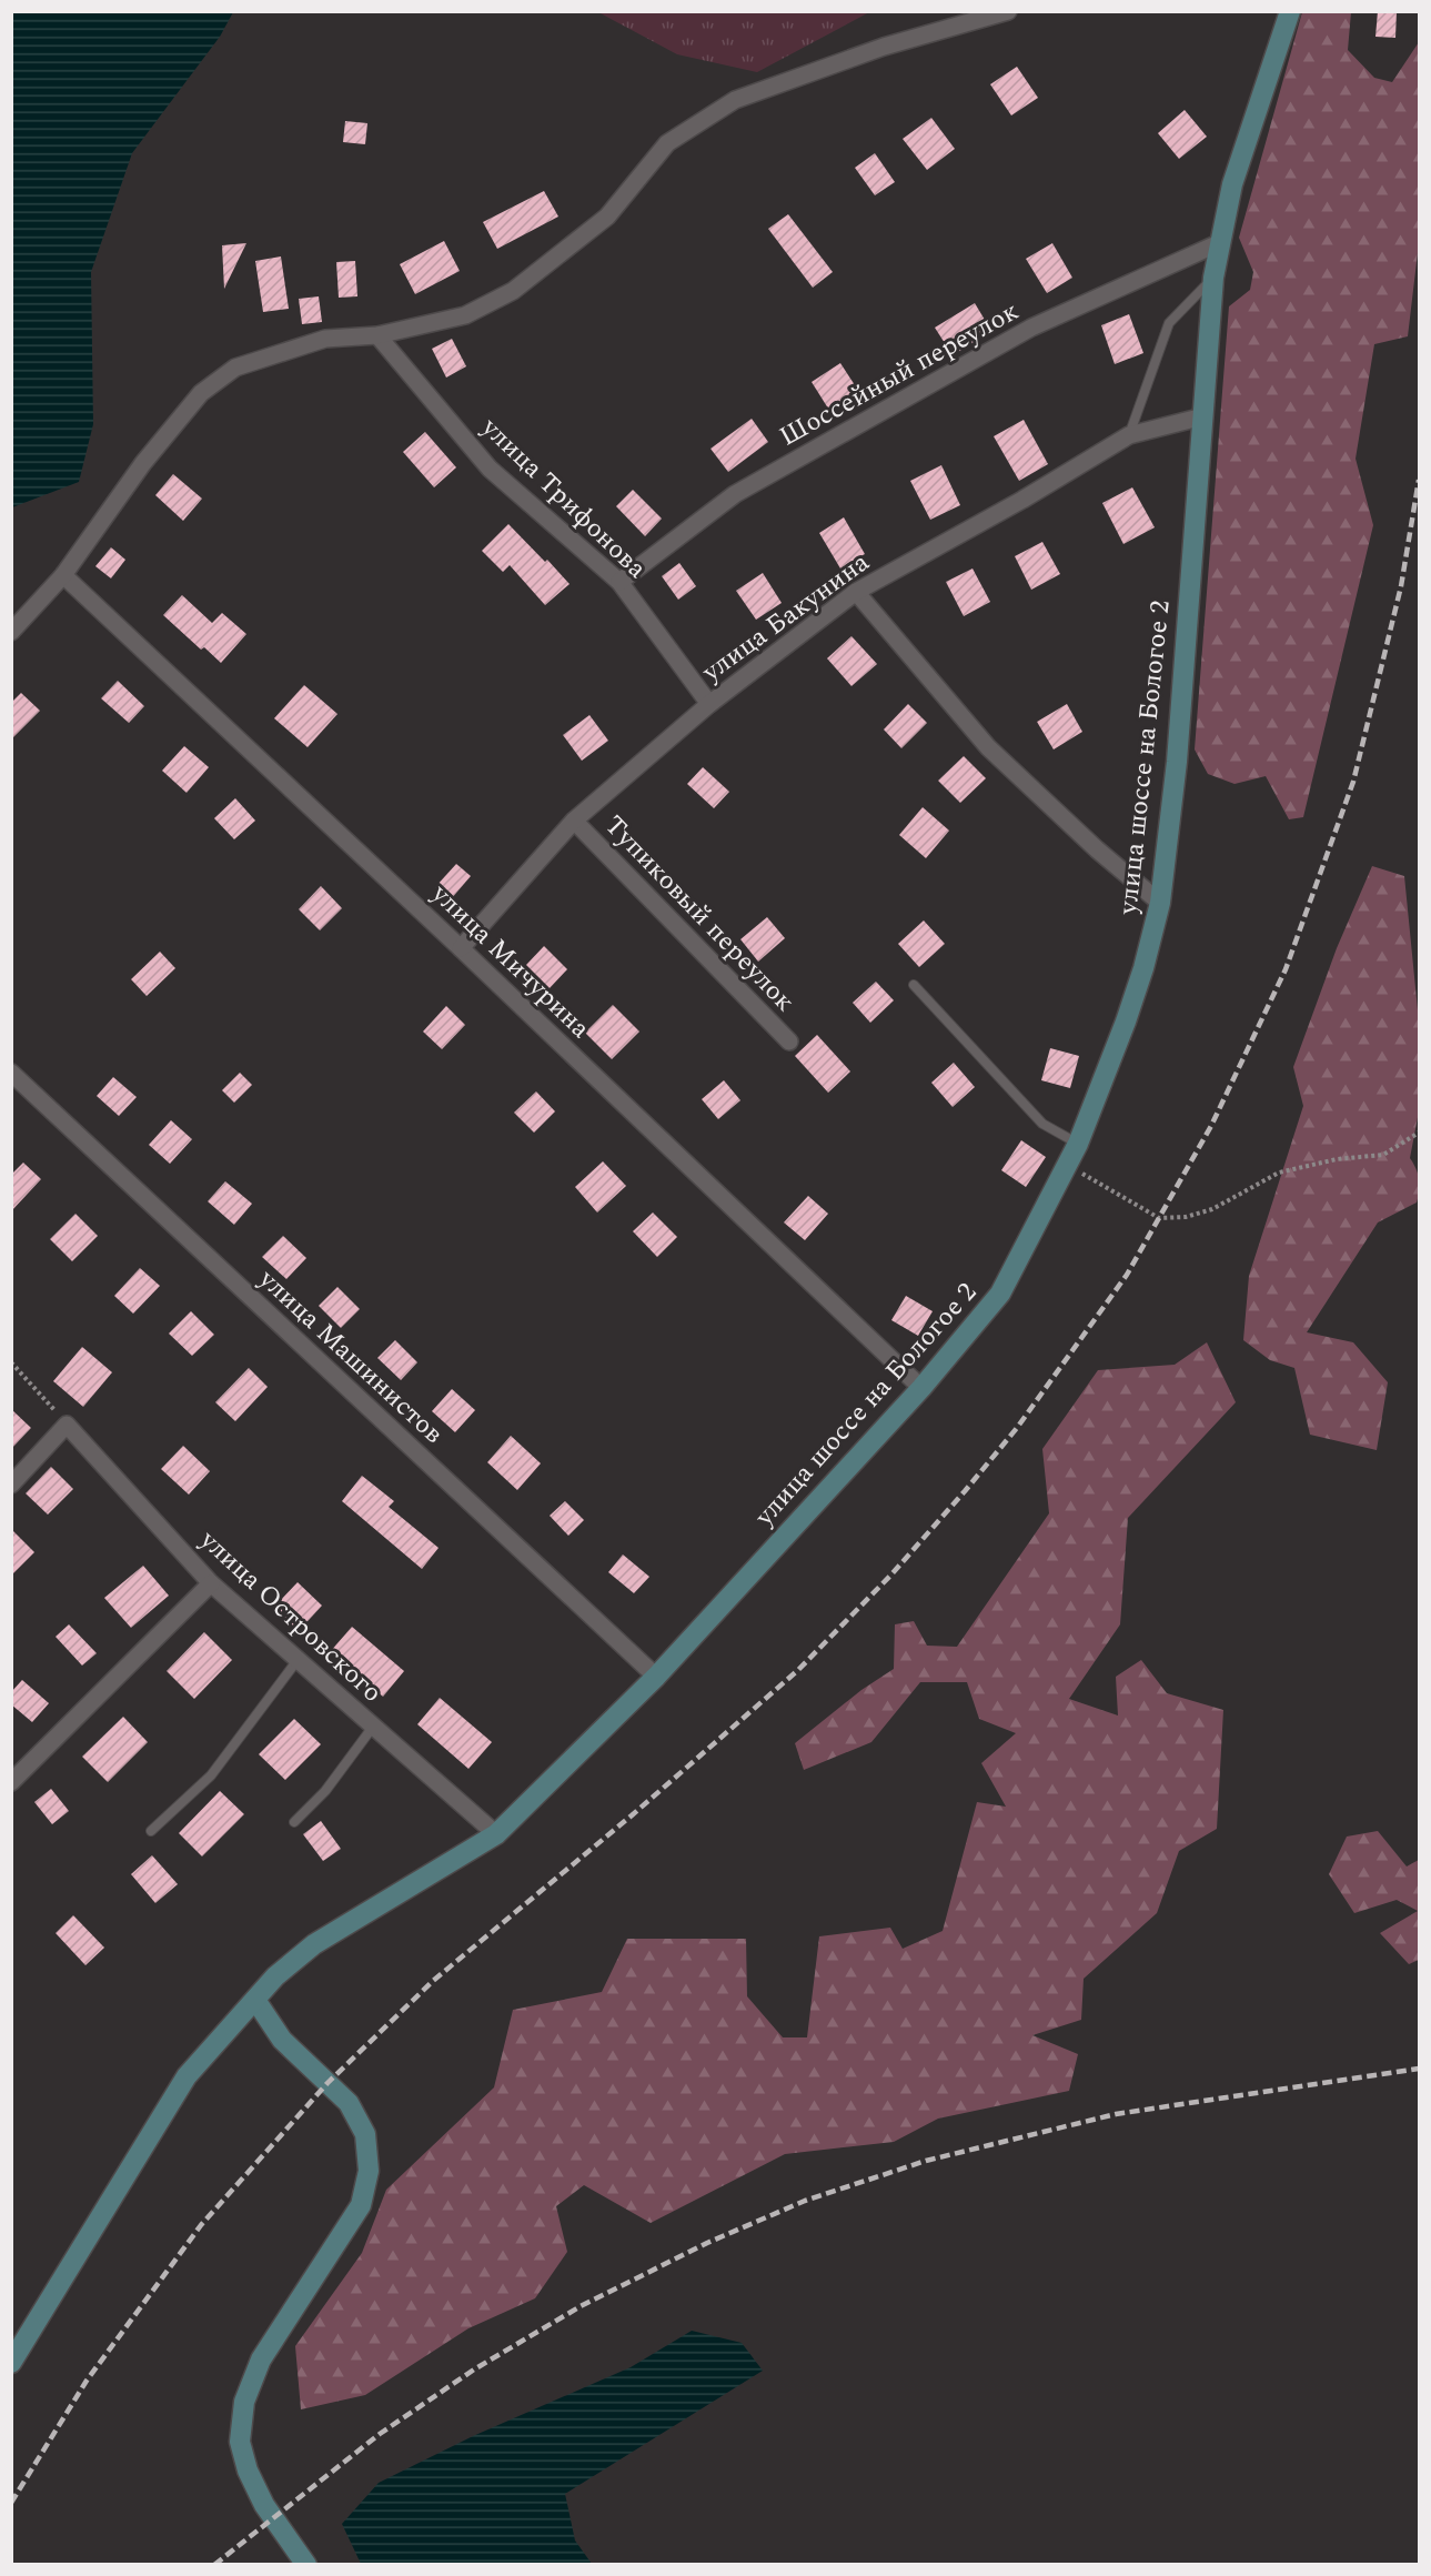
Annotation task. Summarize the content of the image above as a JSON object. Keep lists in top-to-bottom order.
{
  "streets": {
    "street": [
      "Шоссейный переулок",
      "улица Трифонова",
      "улица Бакунина",
      "улица шоссе на Бологое 2",
      "Тупиковый переулок",
      "улица Мичурина",
      "улица Машинистов",
      "улица Островского"
    ]
  },
  "crossings": [
    ["Шоссейный переулок", "улица Трифонова"],
    ["Шоссейный переулок", "улица шоссе на Бологое 2"],
    ["улица Трифонова", "улица Бакунина"],
    ["улица Бакунина", "улица шоссе на Бологое 2"],
    ["улица Бакунина", "Тупиковый переулок"],
    ["улица Бакунина", "улица Мичурина"],
    ["улица шоссе на Бологое 2", "улица Мичурина"],
    ["улица шоссе на Бологое 2", "улица Машинистов"],
    ["улица шоссе на Бологое 2", "улица Островского"]
  ]
}
